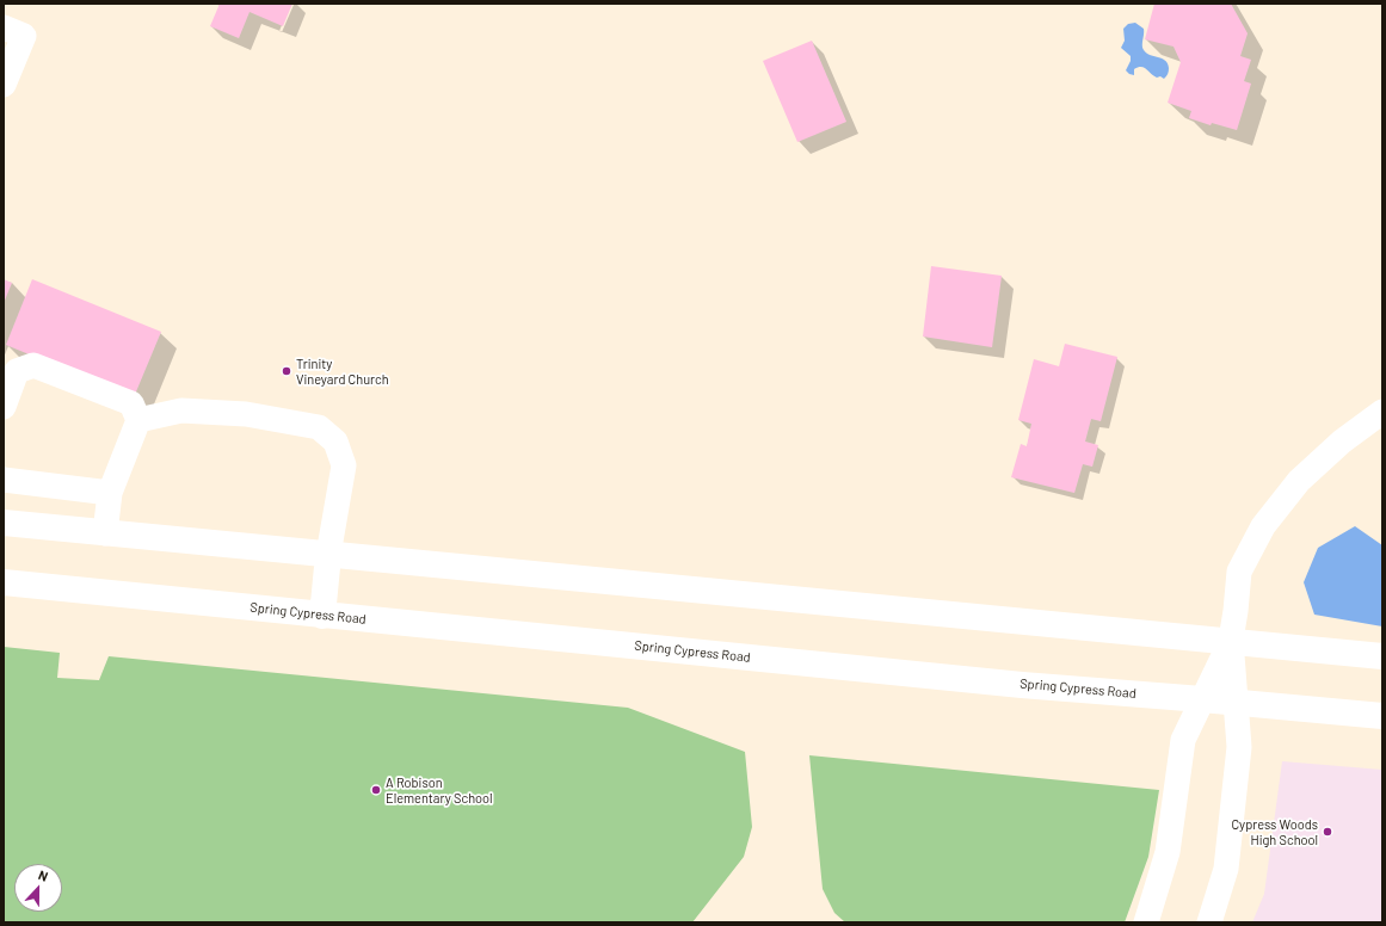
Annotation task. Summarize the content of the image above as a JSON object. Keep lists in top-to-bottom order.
{
  "streets": {
    "main road": ["Spring Cypress Road"]
  },
  "places": ["Trinity Vineyard Church", "A Robison Elementary School", "Cypress Woods High School"],
  "north": "top"
}
